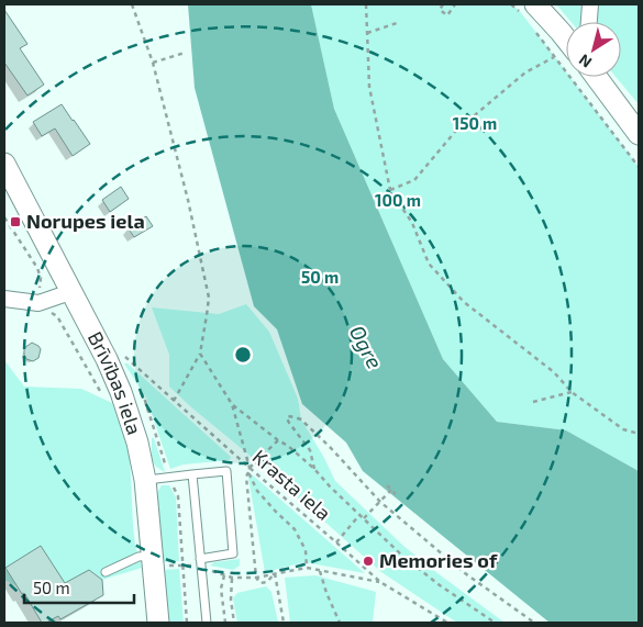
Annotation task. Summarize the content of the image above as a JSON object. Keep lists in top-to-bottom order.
{
  "streets": {
    "main road": ["Brīvības iela"],
    "path": ["Krasta iela"]
  },
  "water": ["Ogre"],
  "places": {
    "transit": ["Norupes iela"],
    "other": ["Memories of"]
  },
  "scale_bar": "50 m",
  "north": "bottom left",
  "rings": ["150 m", "100 m", "50 m"]
}
